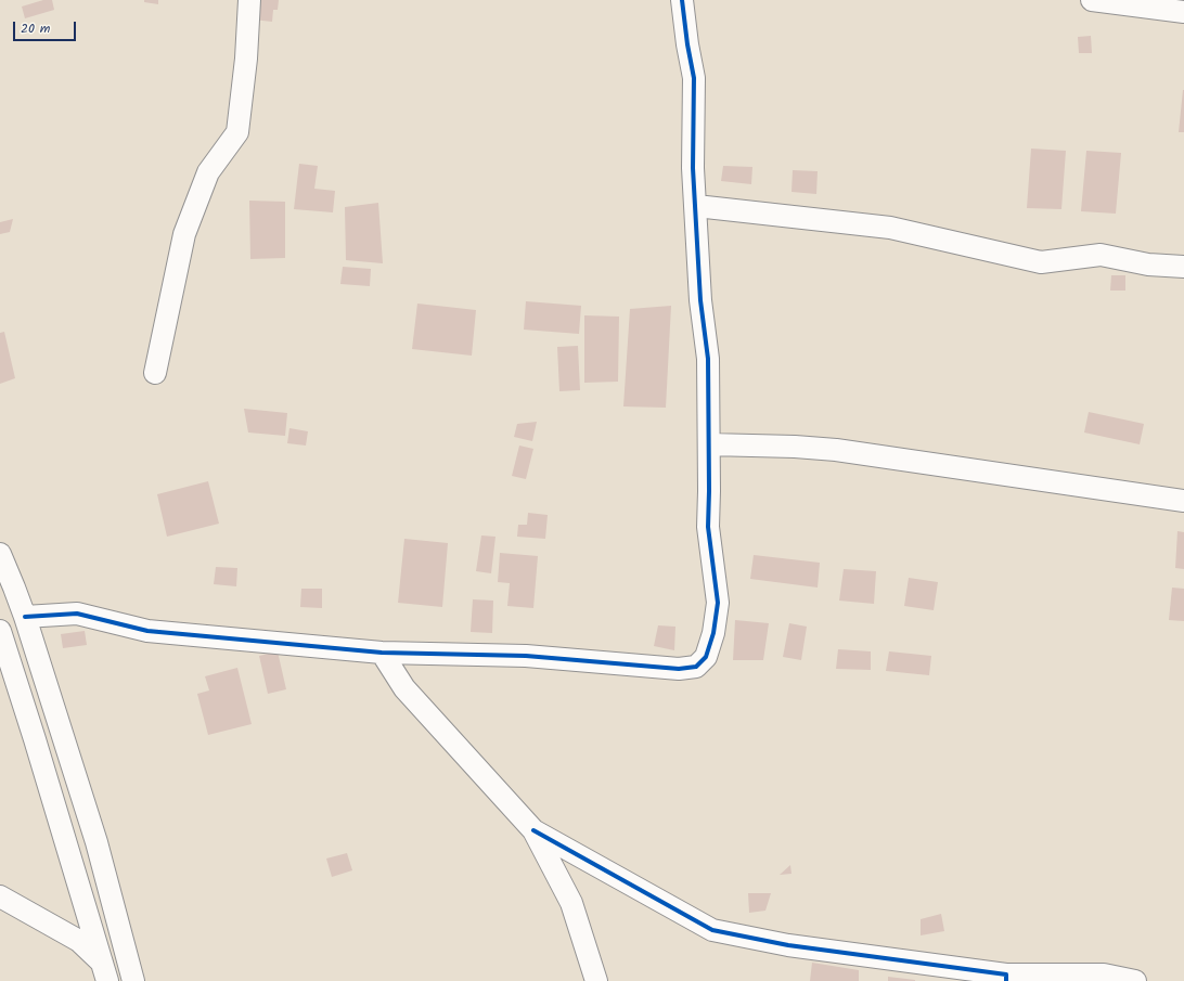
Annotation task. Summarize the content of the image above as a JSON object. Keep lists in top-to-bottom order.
{
  "scale_bar": "20 m"
}
